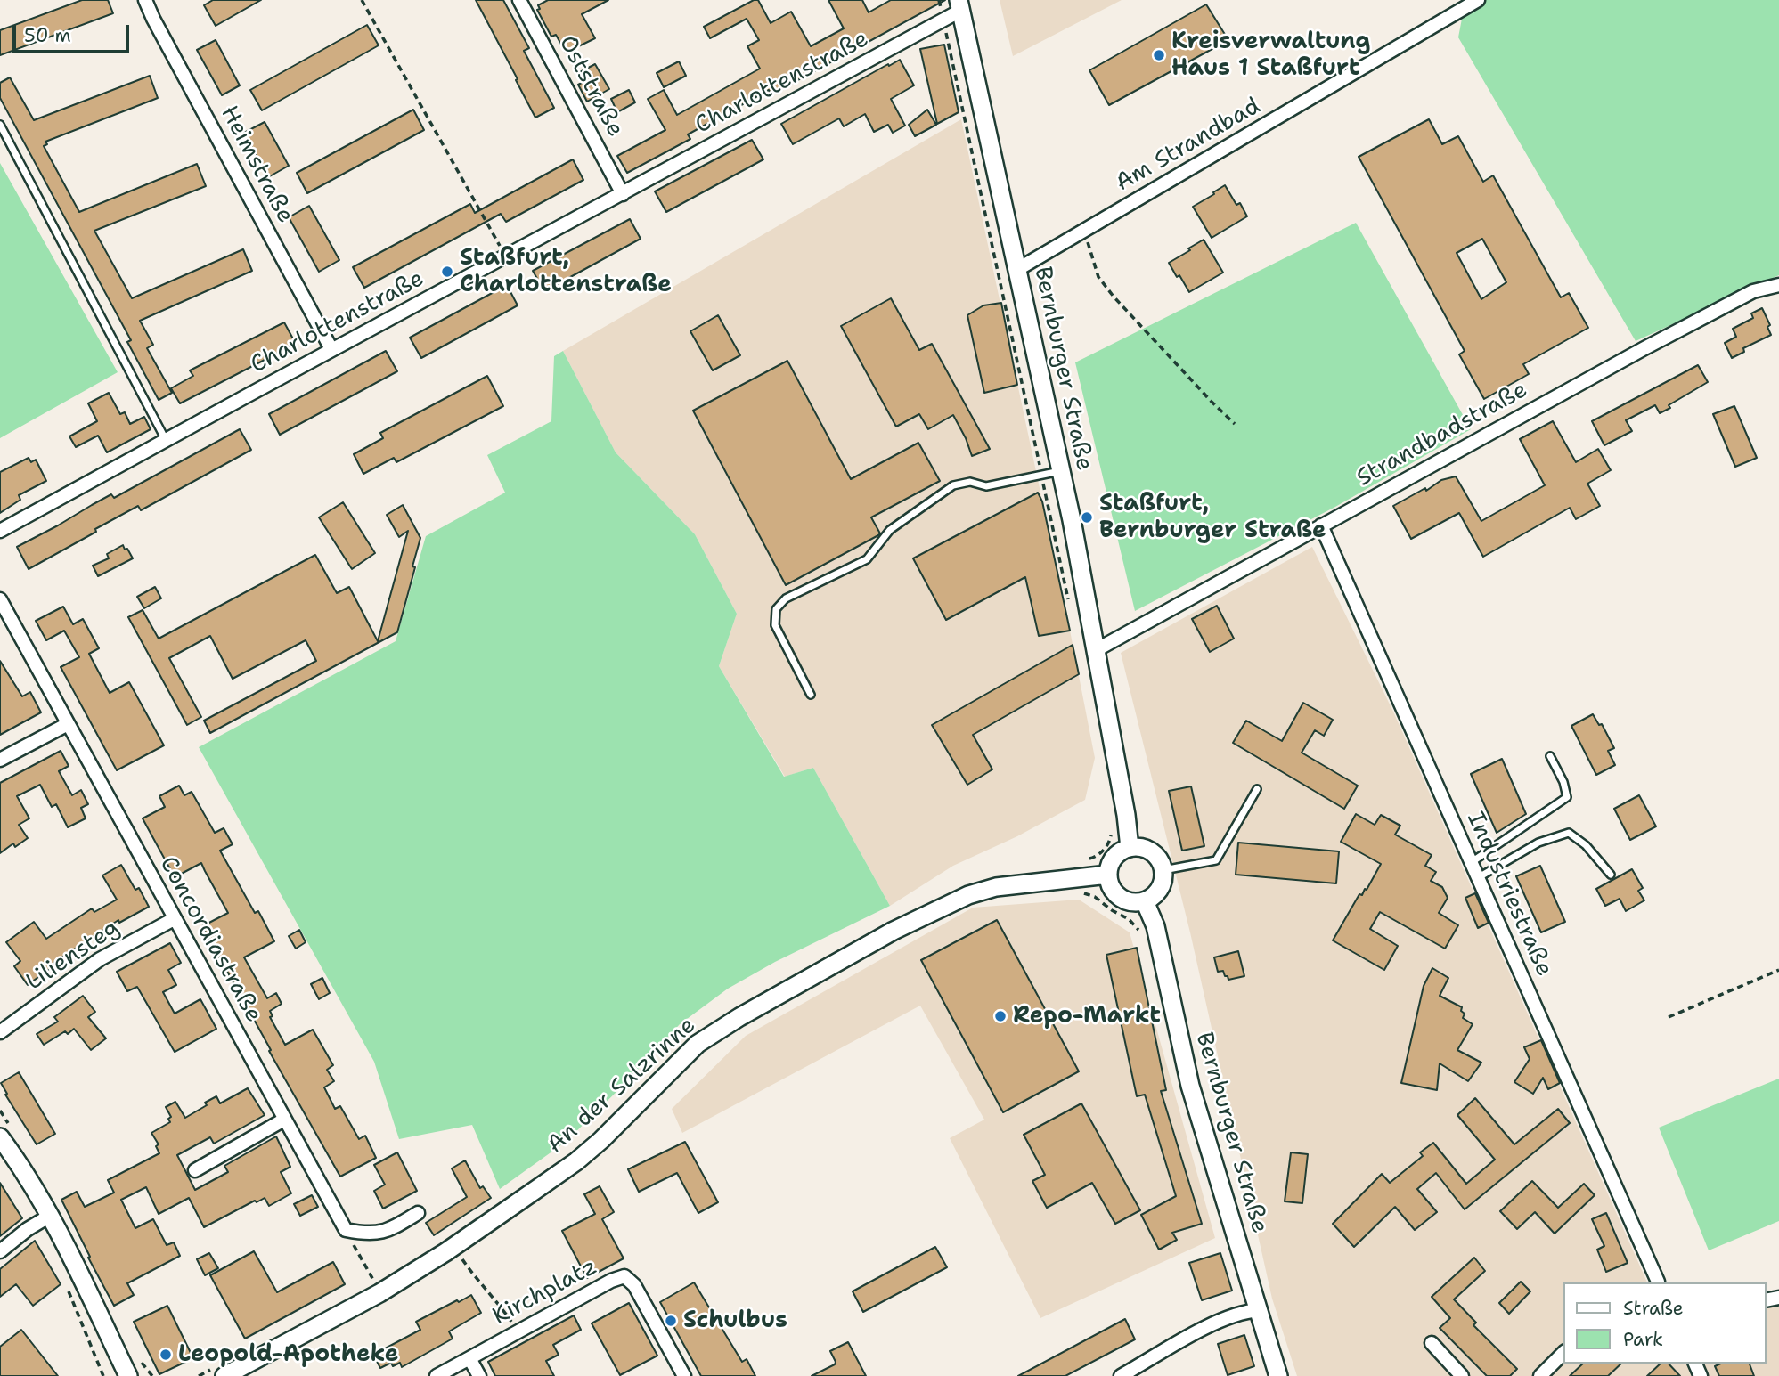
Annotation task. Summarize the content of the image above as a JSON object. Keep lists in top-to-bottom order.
{
  "streets": {
    "main road": ["Bernburger Straße", "An der Salzrinne"],
    "street": [
      "Charlottenstraße",
      "Oststraße",
      "Am Strandbad",
      "Heimstraße",
      "Strandbadstraße",
      "Industriestraße",
      "Concordiastraße",
      "Liliensteg",
      "Kirchplatz"
    ]
  },
  "crossings": [
    ["Charlottenstraße", "Oststraße"],
    ["Charlottenstraße", "Heimstraße"],
    ["Charlottenstraße", "Bernburger Straße"],
    ["Am Strandbad", "Bernburger Straße"],
    ["Bernburger Straße", "Strandbadstraße"],
    ["Bernburger Straße", "An der Salzrinne"],
    ["Strandbadstraße", "Industriestraße"],
    ["Concordiastraße", "Liliensteg"]
  ],
  "places": [
    "Kreisverwaltung Haus 1 Staßfurt",
    "Staßfurt, Charlottenstraße",
    "Staßfurt, Bernburger Straße",
    "Repo-Markt",
    "Schulbus",
    "Leopold-Apotheke"
  ],
  "legend": ["Straße", "Park"],
  "scale_bar": "50 m"
}
